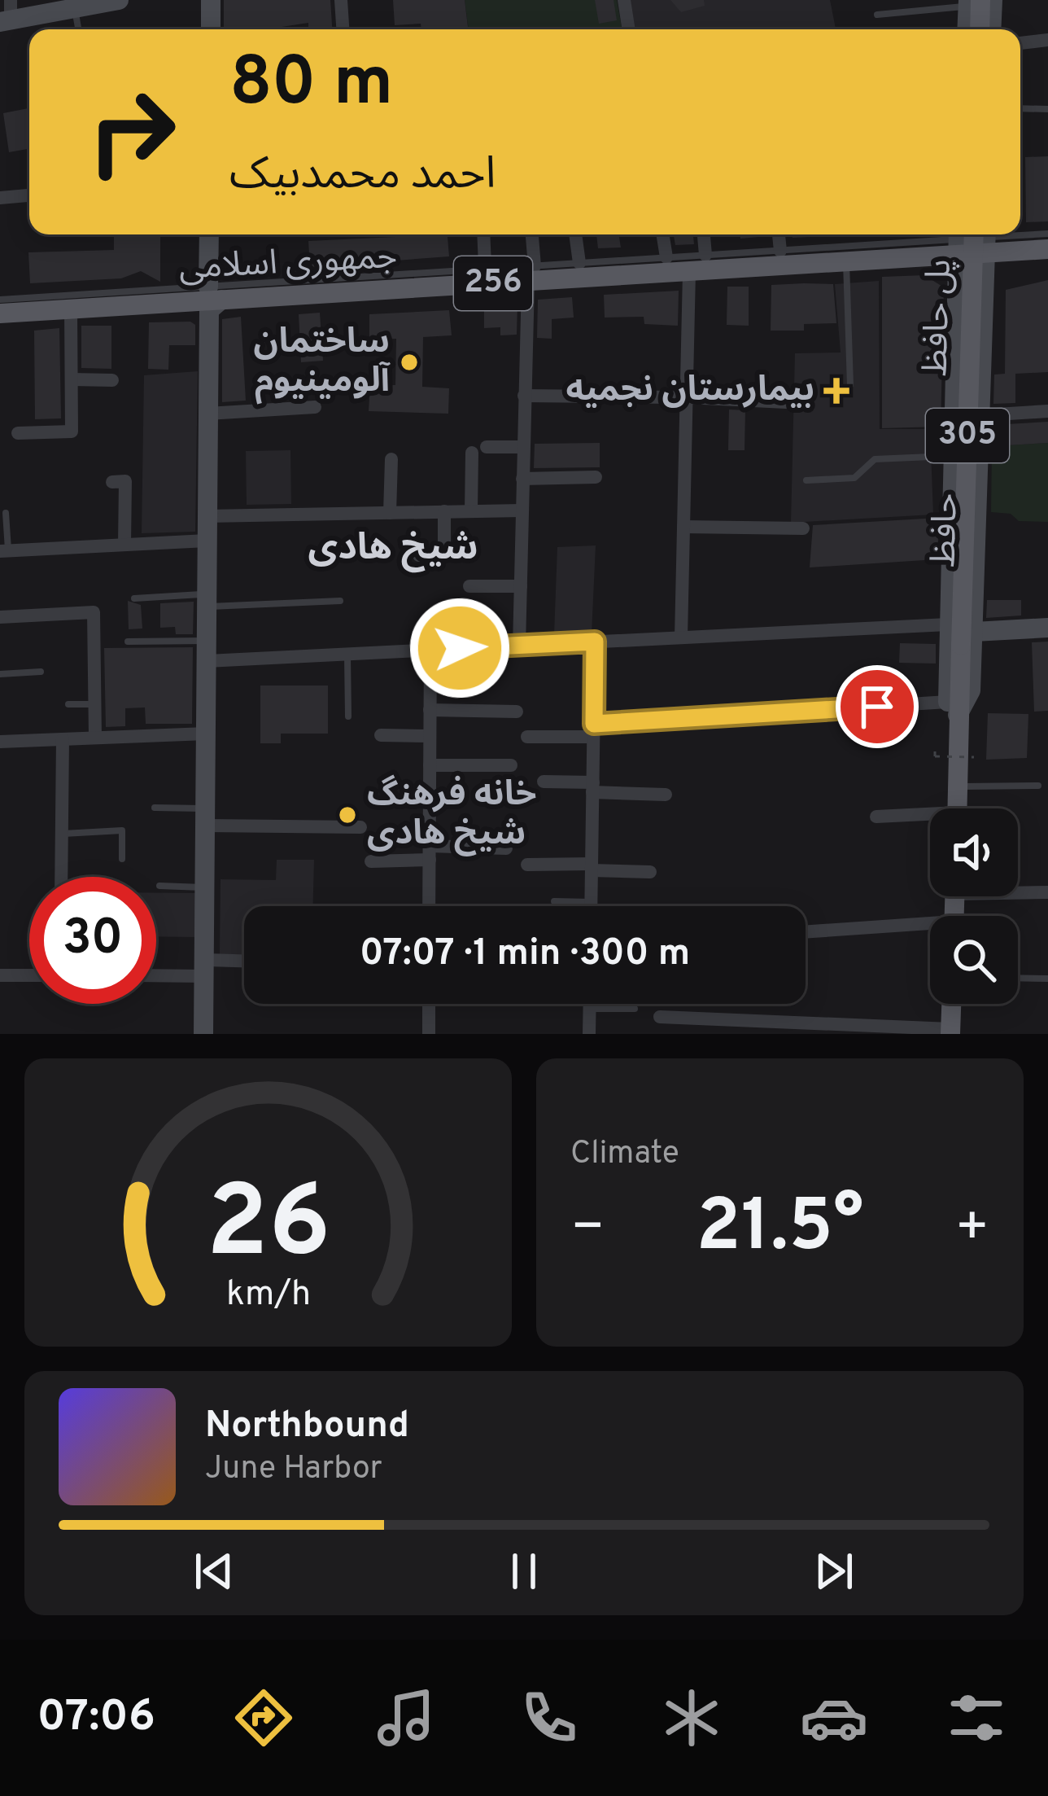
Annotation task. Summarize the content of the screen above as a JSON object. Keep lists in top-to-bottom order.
{
  "streets": {
    "main road": [
      "جمهوری اسلامی",
      "256",
      "پل حافظ",
      "305",
      "حافظ"
    ]
  },
  "crossings": [
    ["جمهوری اسلامی", "پل حافظ"],
    ["جمهوری اسلامی", "حافظ"],
    ["پل حافظ", "حافظ"]
  ],
  "districts": ["شیخ هادی"],
  "places": {
    "other": ["ساختمان آلومینیوم", "خانه فرهنگ شیخ هادی"],
    "health": ["بیمارستان نجمیه"]
  },
  "page": {
    "turn": ["80 m", "احمد محمدبیک"],
    "limit": "30",
    "trip": "07:07 · 1 min · 300 m",
    "tile": "Climate",
    "heat": ["−", "21.5°", "+"],
    "song": ["Northbound", "June Harbor"],
    "tabs": "07:06",
    "gauge": ["26", "km/h"]
  }
}
